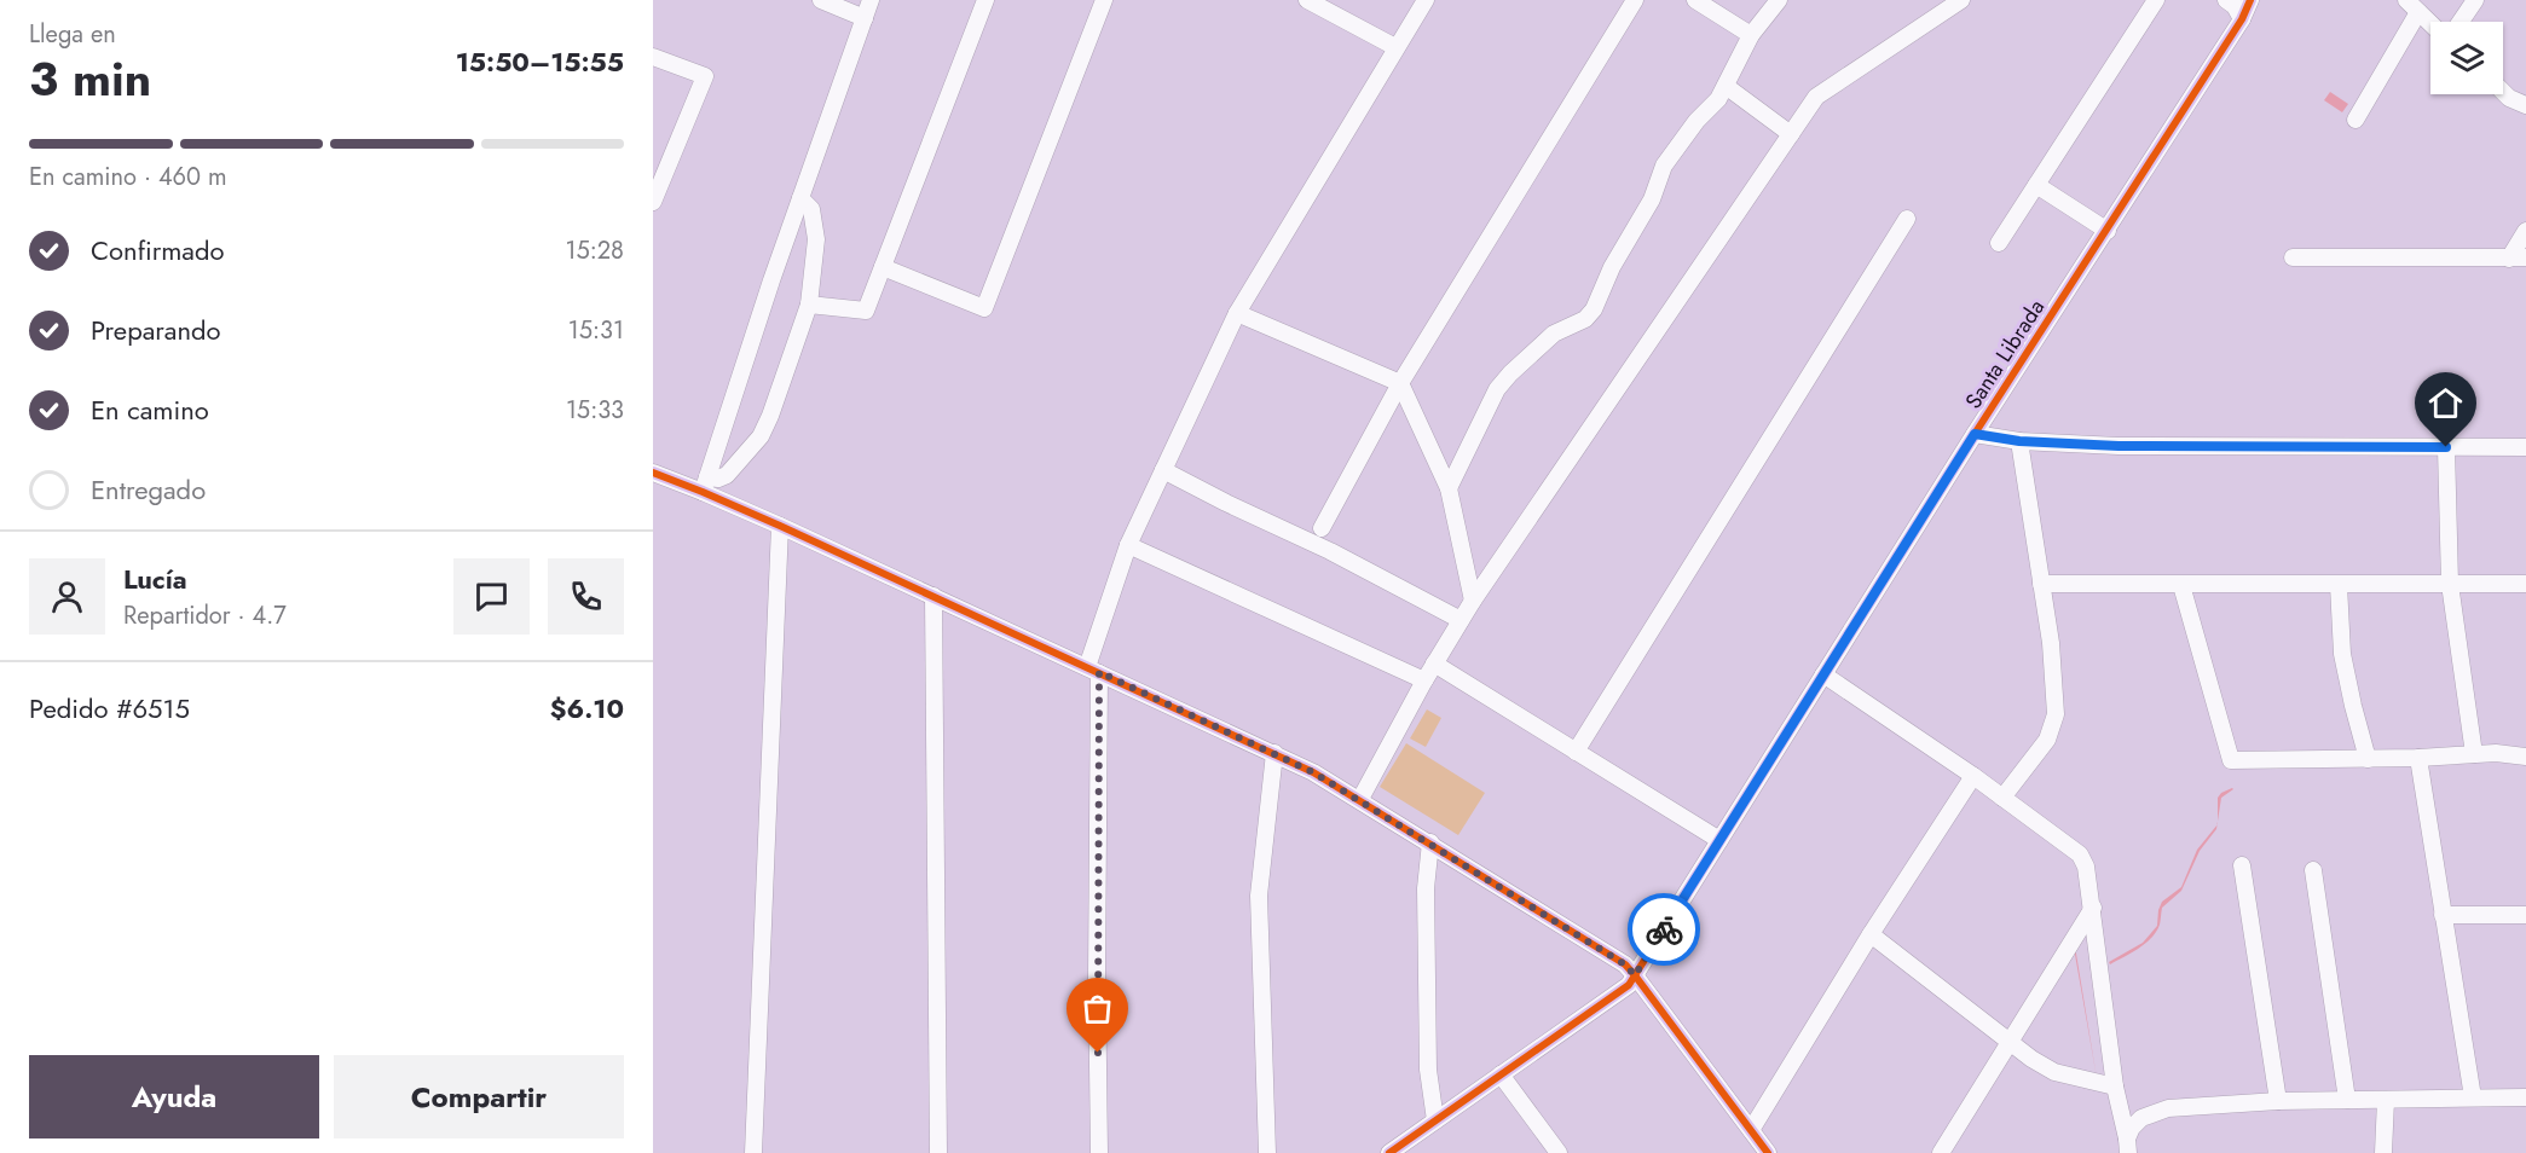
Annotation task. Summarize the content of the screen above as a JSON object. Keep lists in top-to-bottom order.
{
  "streets": {
    "street": ["Santa Librada"]
  },
  "page": {
    "heading": ["3 min", "Llega en", "15:50–15:55"],
    "panel": [
      "Lucía",
      "Repartidor · 4.7",
      "Pedido #6515",
      "$6.10"
    ],
    "bar": "En camino · 460 m",
    "list": [
      ["Confirmado", "15:28"],
      ["Preparando", "15:31"],
      ["En camino", "15:33"],
      "Entregado"
    ],
    "buttons": ["Ayuda", "Compartir"]
  }
}
